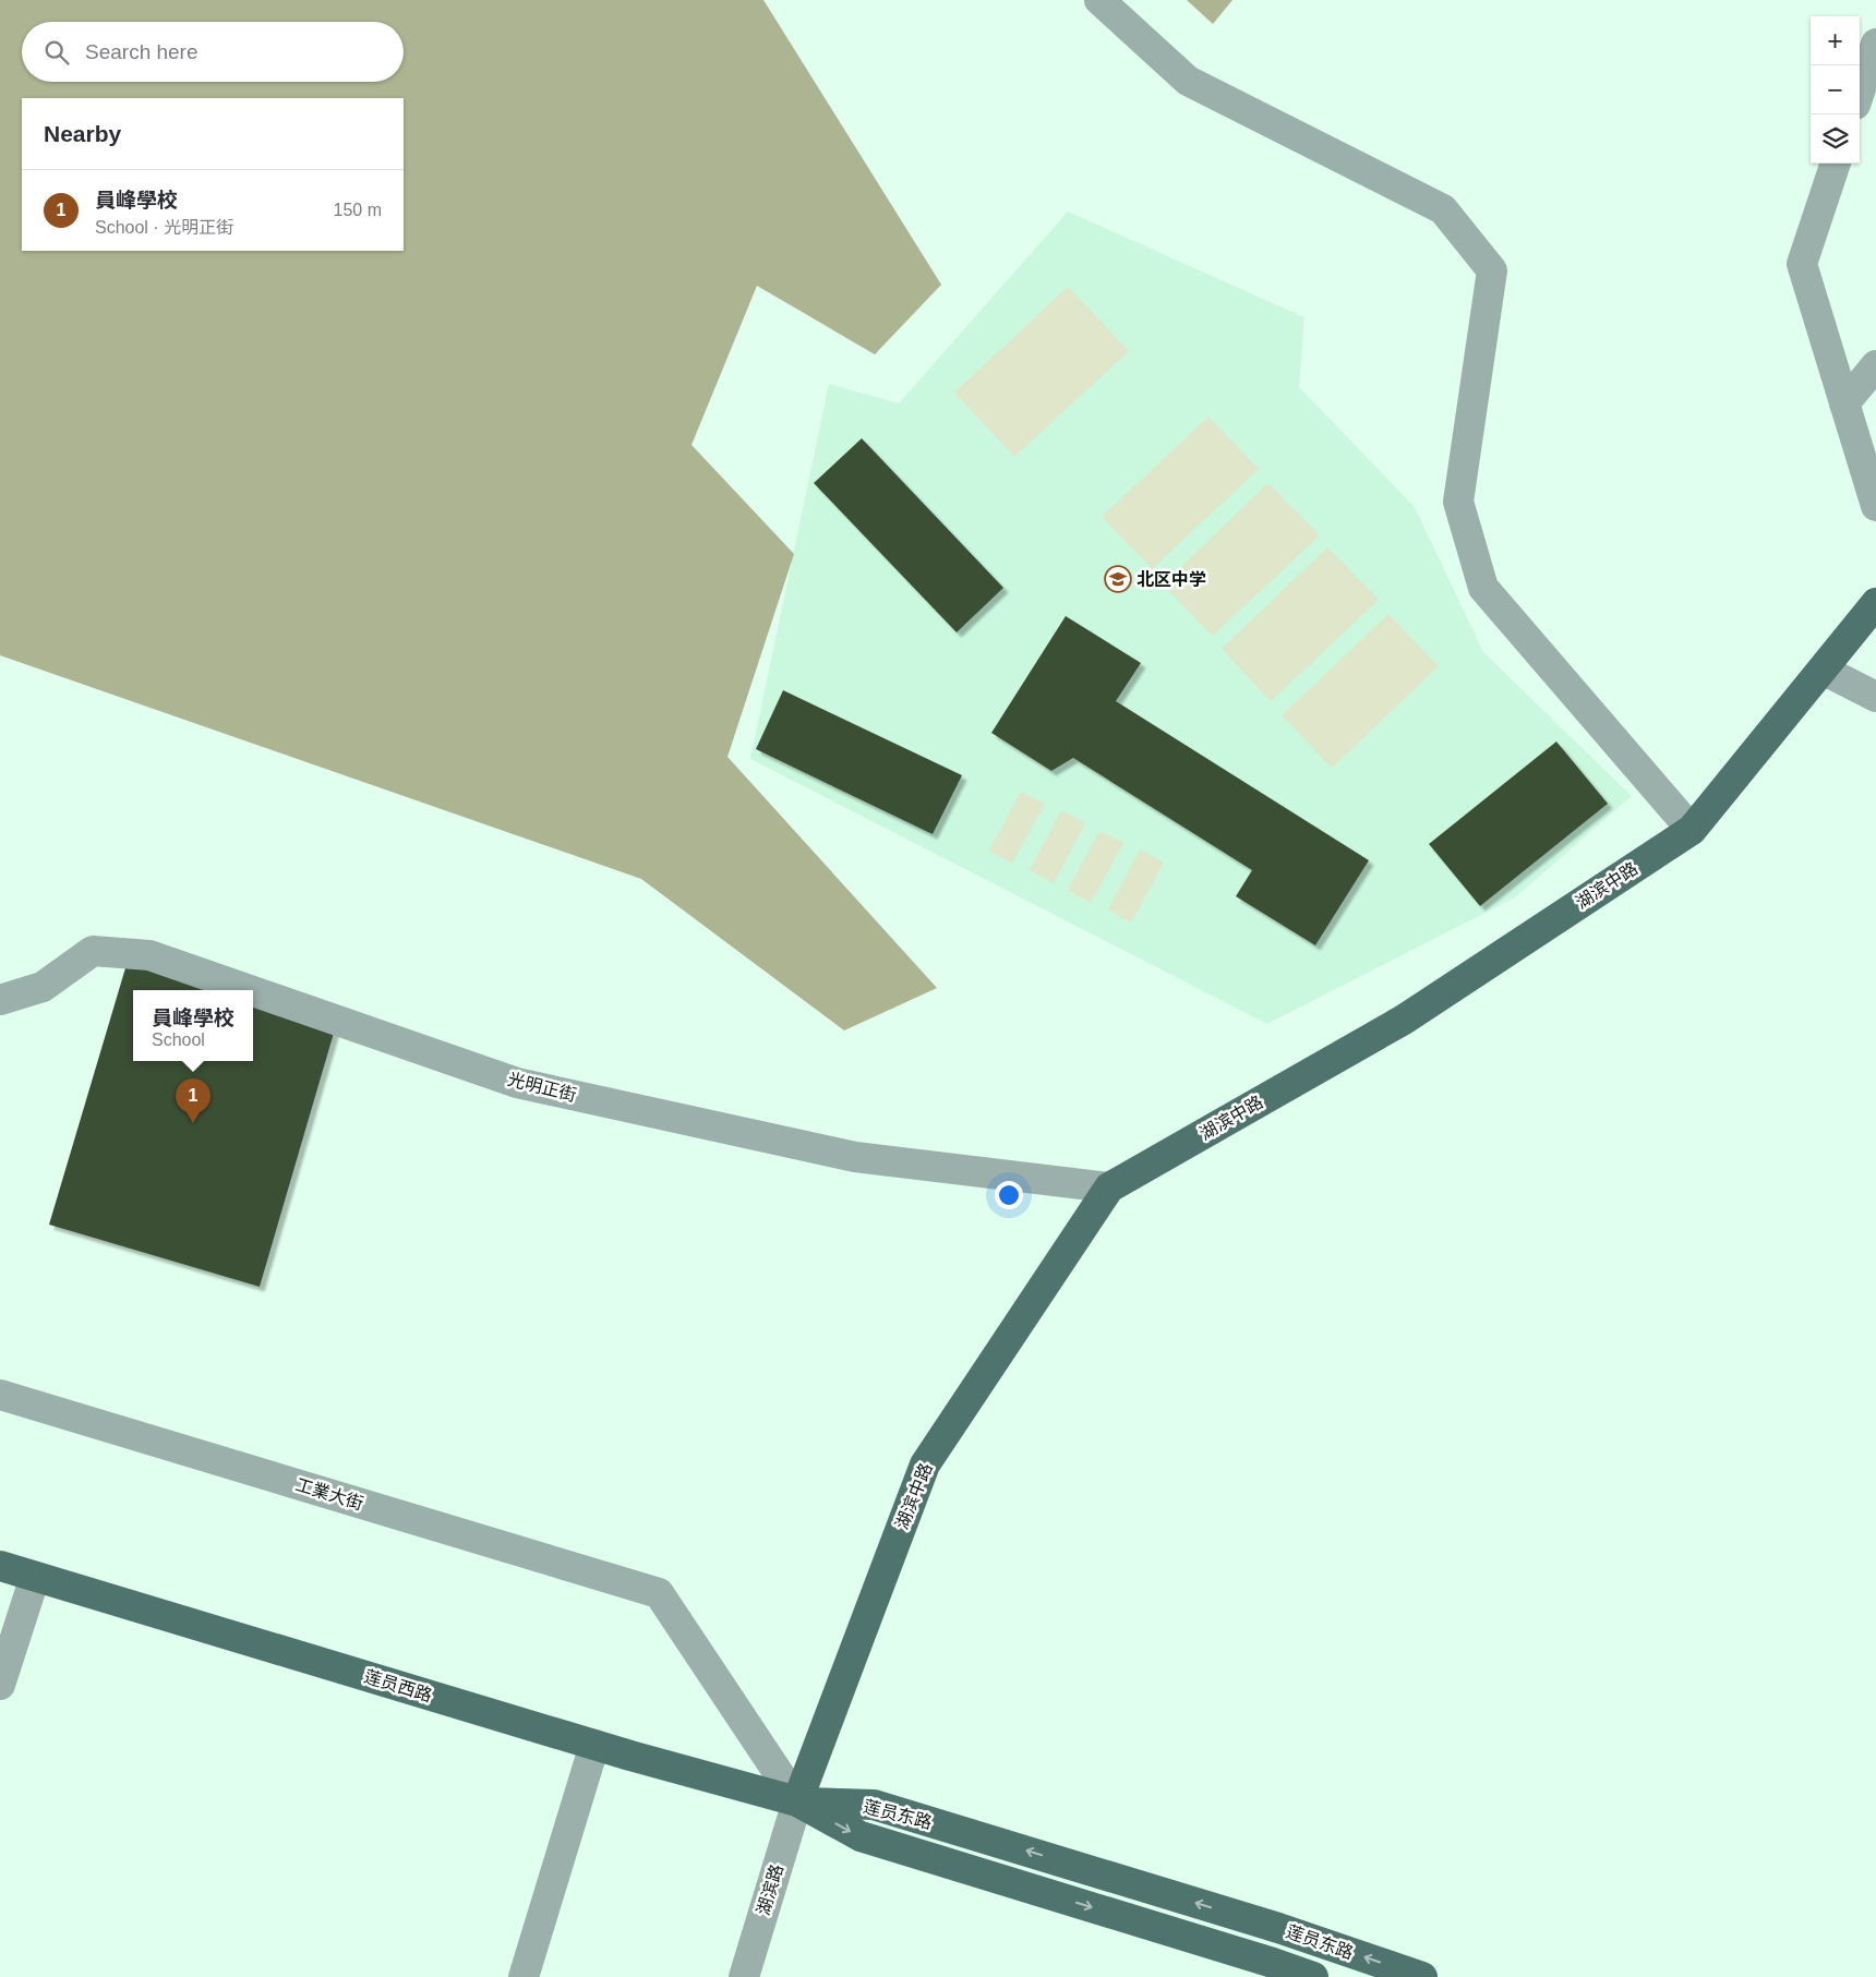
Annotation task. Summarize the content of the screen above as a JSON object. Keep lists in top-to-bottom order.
{
  "streets": {
    "main road": ["湖滨中路", "莲员西路", "莲员东路"],
    "street": ["光明正街", "工業大街", "湖滨路"]
  },
  "crossings": [
    ["湖滨中路", "光明正街"],
    ["湖滨中路", "工業大街"],
    ["湖滨中路", "莲员西路"],
    ["湖滨中路", "莲员东路"],
    ["湖滨中路", "湖滨路"],
    ["工業大街", "莲员西路"],
    ["工業大街", "莲员东路"],
    ["工業大街", "湖滨路"],
    ["莲员西路", "莲员东路"],
    ["莲员西路", "湖滨路"],
    ["莲员东路", "湖滨路"]
  ],
  "places": {
    "school or university": ["北区中学"]
  },
  "page": {
    "map_buttons": ["+", "−"],
    "search": "Search here",
    "heading": "Nearby",
    "list": [
      {
        "mark": "1",
        "name": "員峰學校",
        "note": "School · 光明正街",
        "value": "150 m"
      }
    ],
    "popup": ["員峰學校", "School"],
    "pins": "1"
  }
}
